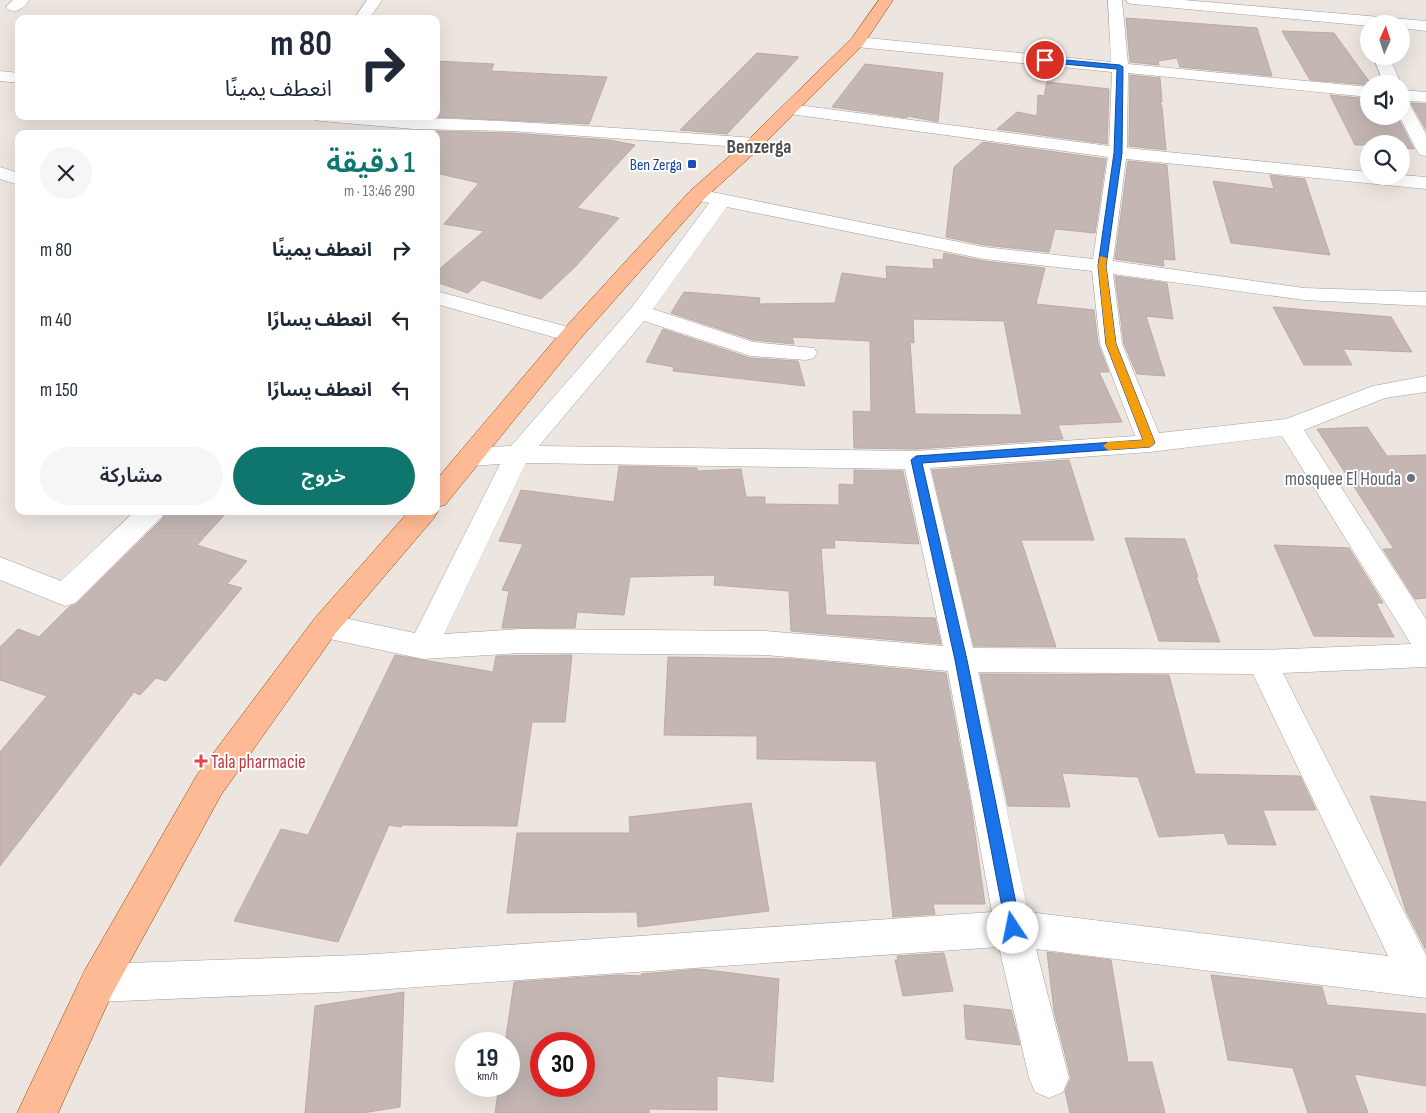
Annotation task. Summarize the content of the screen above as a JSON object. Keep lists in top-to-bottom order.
{
  "districts": ["Benzerga"],
  "places": {
    "transit": ["Ben Zerga"],
    "other": ["mosquee El Houda"],
    "health": ["Tala pharmacie"]
  },
  "north": "top",
  "page": {
    "turn": ["80 m", "انعطف يمينًا"],
    "heading": ["1 دقيقة", "290 m · 13:46"],
    "list": [
      {
        "name": "انعطف يمينًا",
        "value": "80 m"
      },
      {
        "name": "انعطف يسارًا",
        "value": "40 m"
      },
      {
        "name": "انعطف يسارًا",
        "value": "150 m"
      }
    ],
    "buttons": ["خروج", "مشاركة"],
    "speed": "19 km/h",
    "limit": "30"
  }
}
